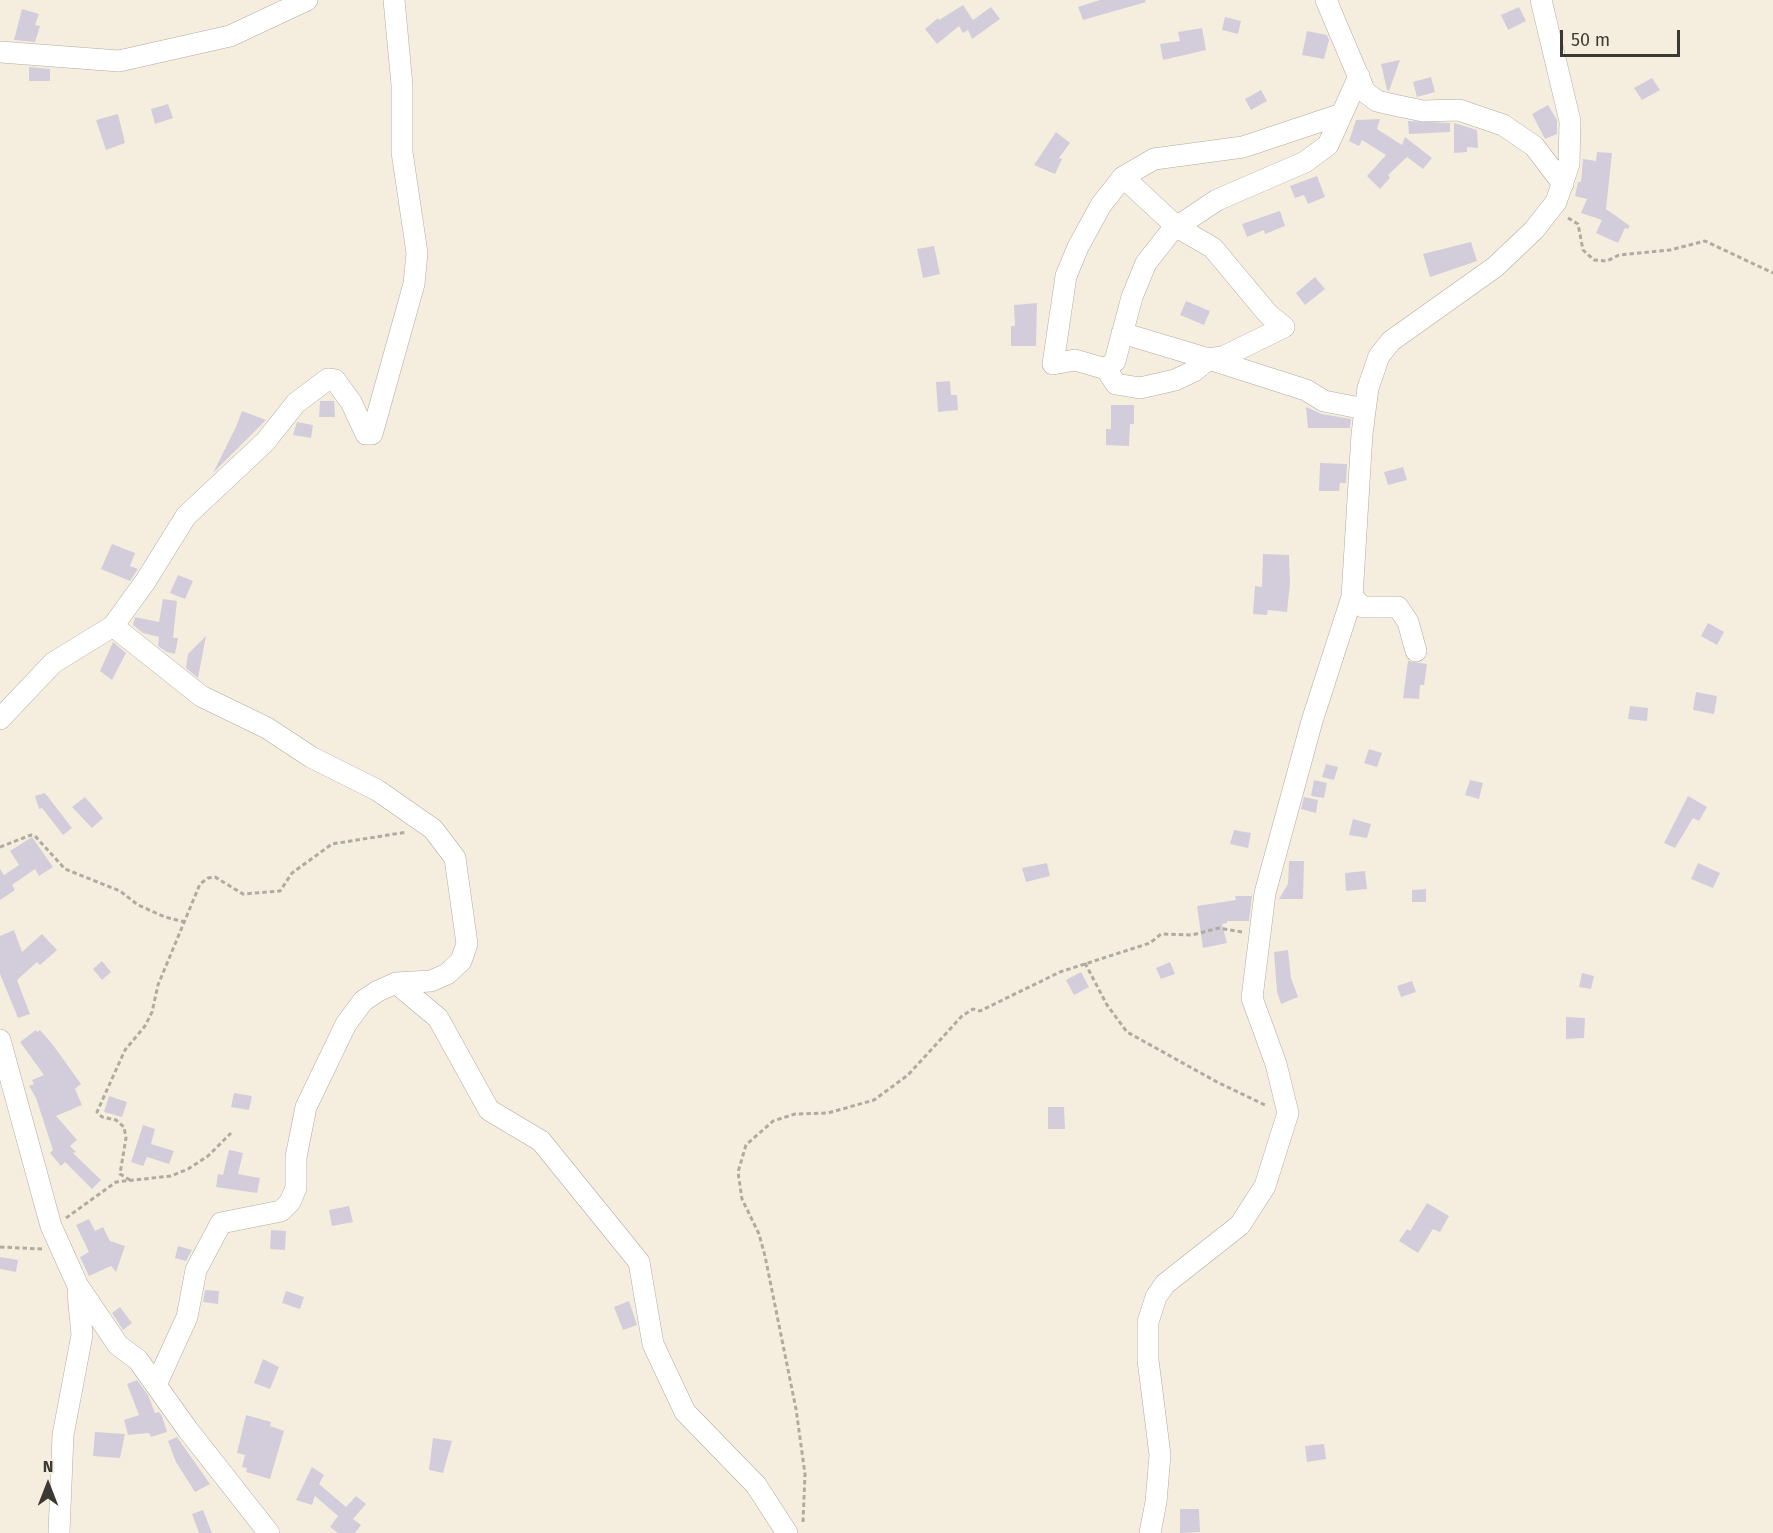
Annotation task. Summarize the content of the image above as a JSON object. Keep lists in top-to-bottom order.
{
  "scale_bar": "50 m",
  "north": "top"
}
